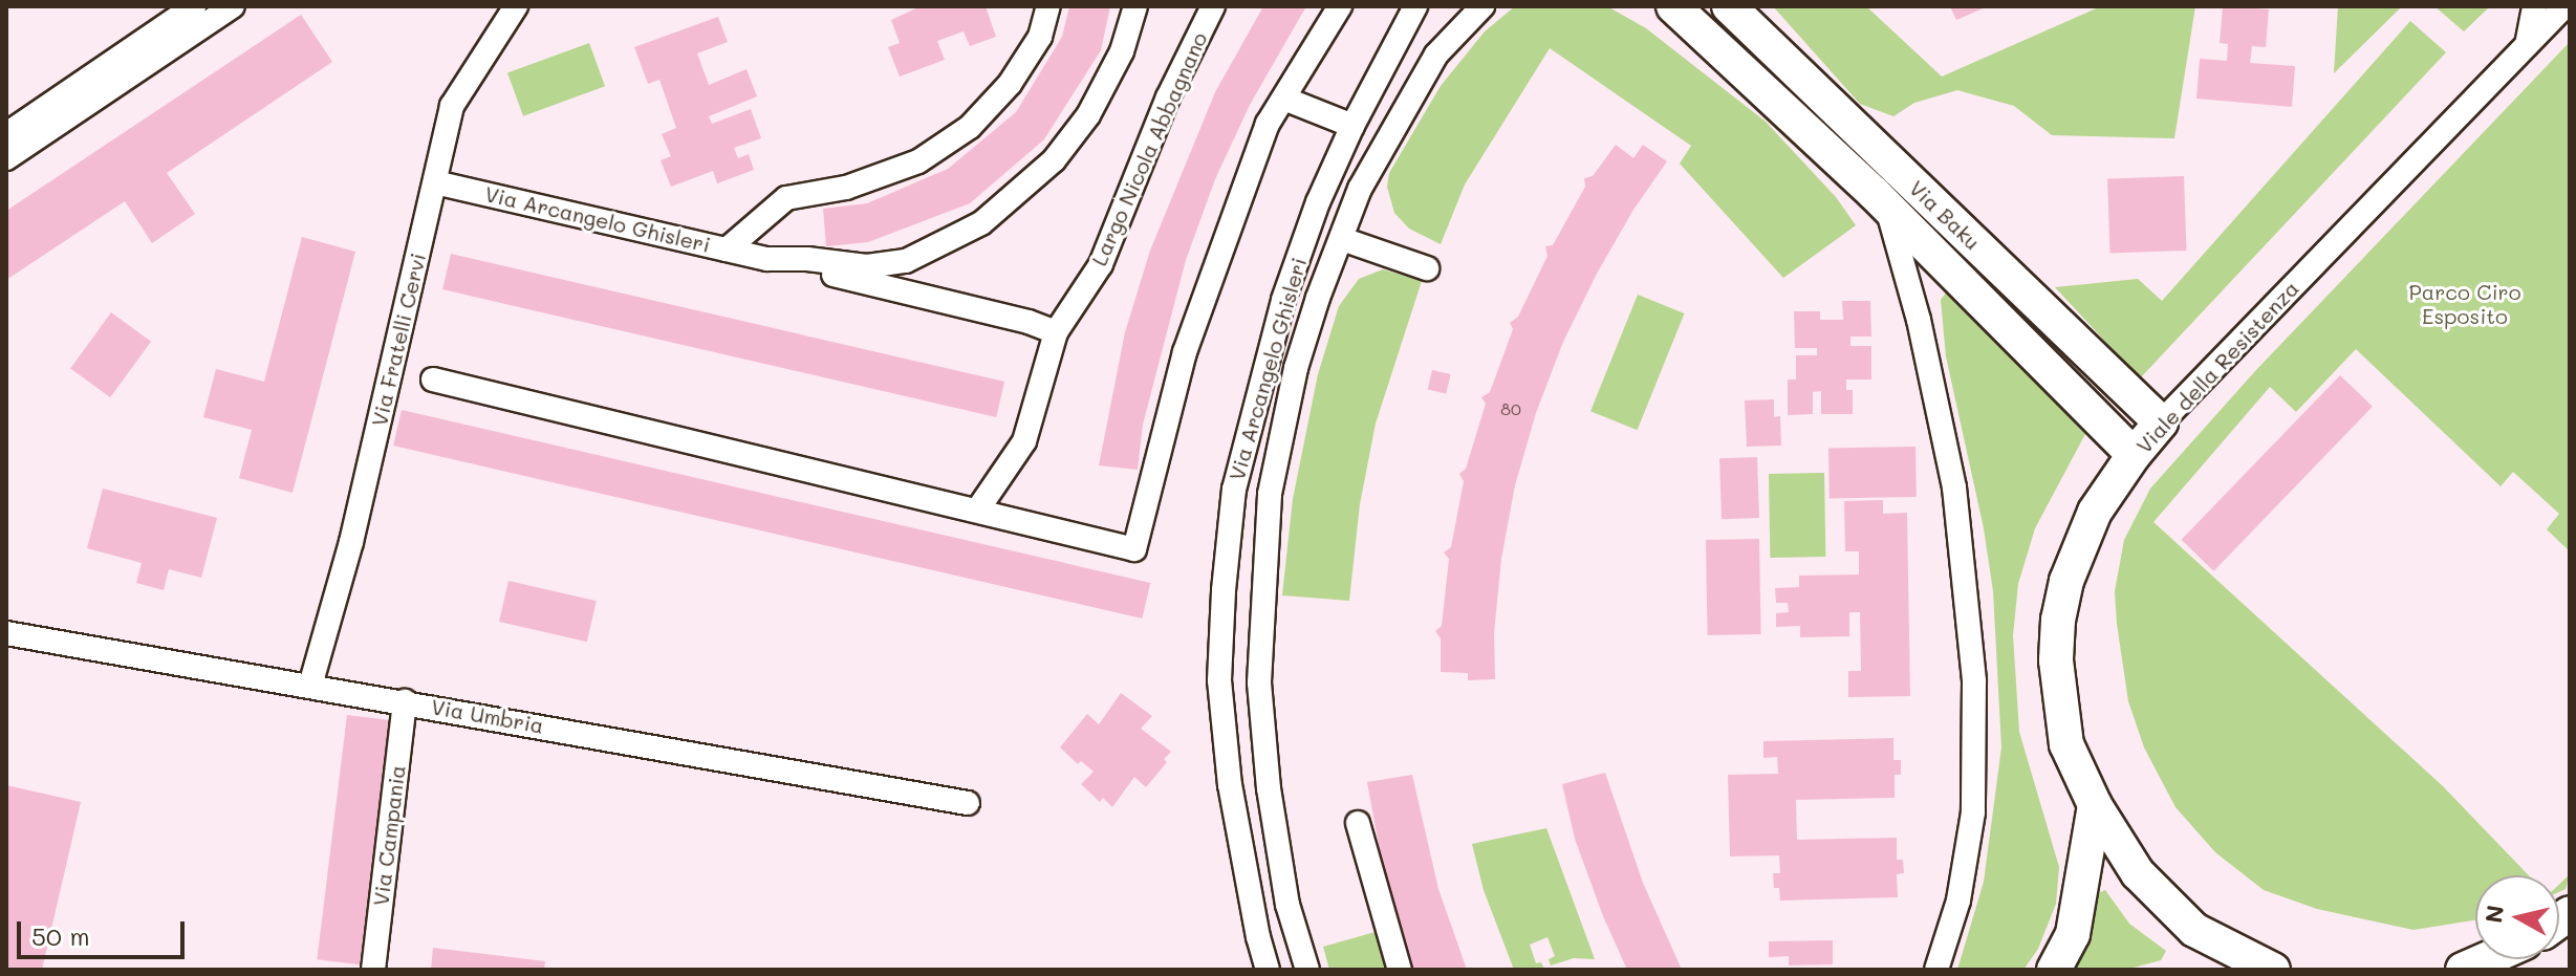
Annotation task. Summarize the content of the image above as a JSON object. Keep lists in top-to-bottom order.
{
  "streets": {
    "main road": ["Via Baku", "Viale della Resistenza"],
    "street": [
      "Largo Nicola Abbagnano",
      "Via Arcangelo Ghisleri",
      "Via Fratelli Cervi",
      "Via Umbria",
      "Via Campania"
    ]
  },
  "crossings": [
    ["Via Baku", "Viale della Resistenza"],
    ["Via Arcangelo Ghisleri", "Via Fratelli Cervi"],
    ["Via Fratelli Cervi", "Via Umbria"],
    ["Via Umbria", "Via Campania"]
  ],
  "parks": ["Parco Ciro Esposito"],
  "house_numbers": ["80"],
  "scale_bar": "50 m",
  "north": "left"
}
